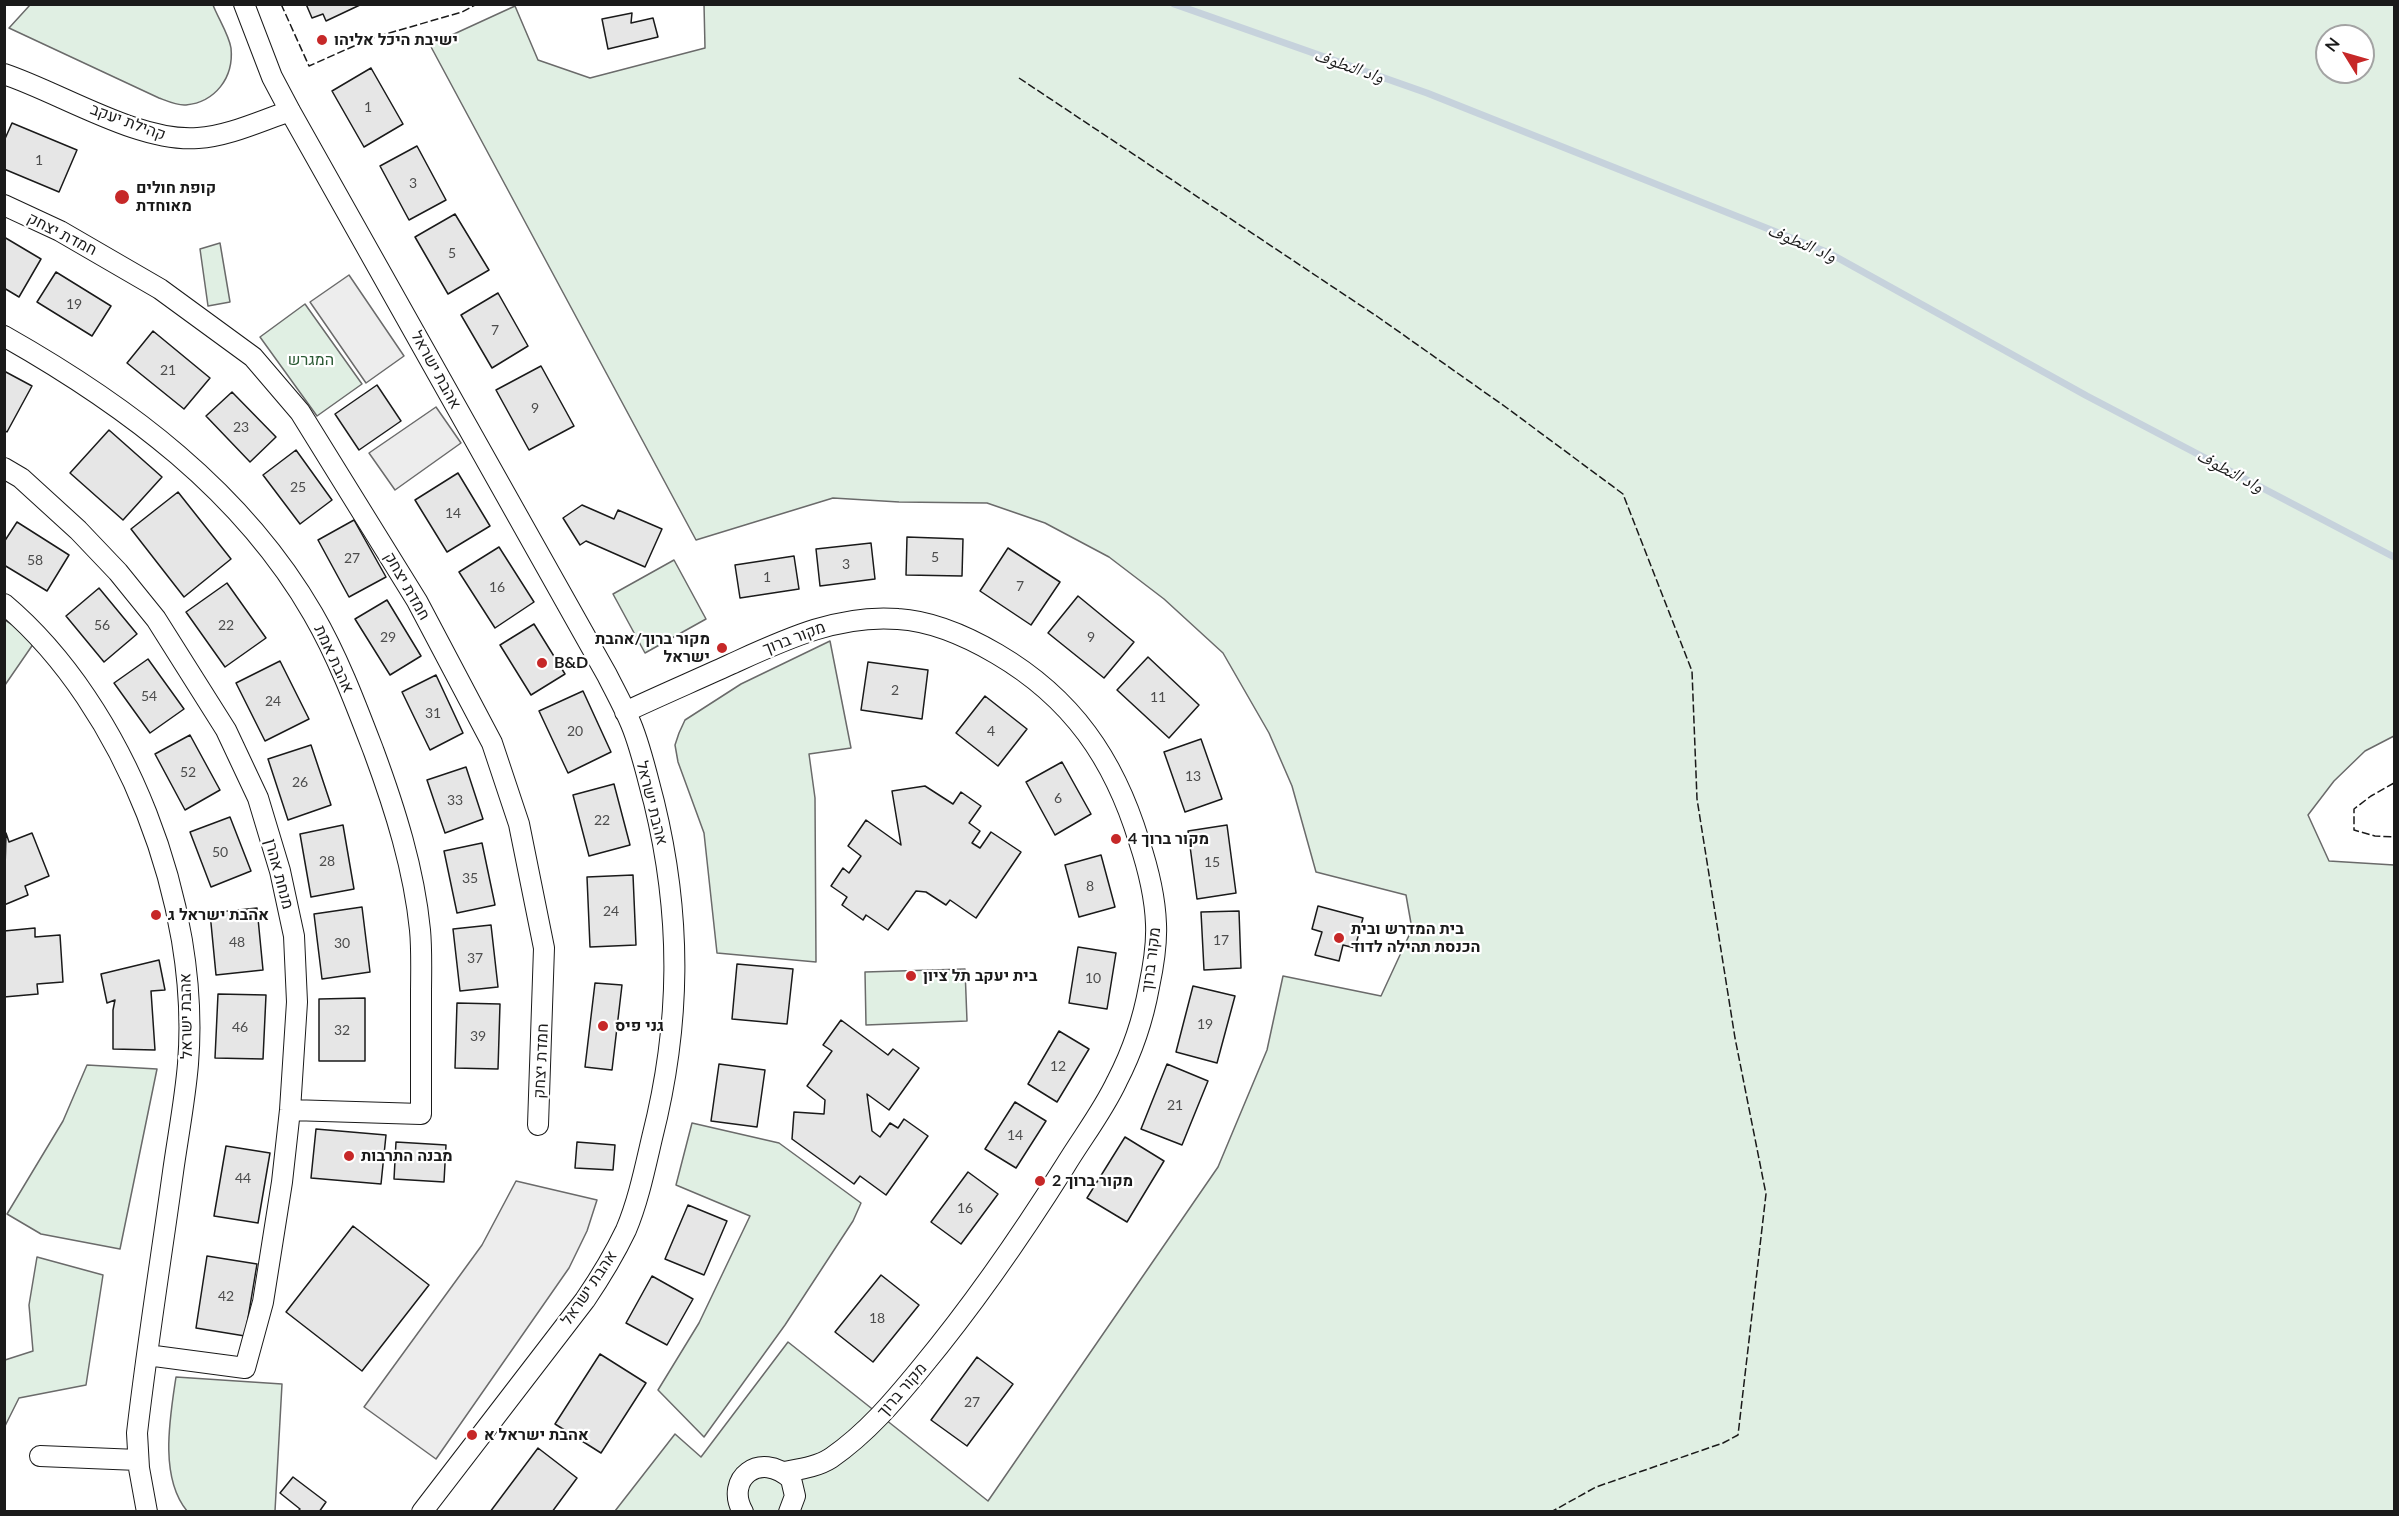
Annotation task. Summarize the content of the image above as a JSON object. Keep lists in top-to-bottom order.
{
  "streets": {
    "street": [
      "קהילת יעקב",
      "חמדת יצחק",
      "אהבת ישראל",
      "מקור ברוך",
      "אהבת אמת",
      "מנחת אהרן"
    ]
  },
  "crossings": [
    ["קהילת יעקב", "אהבת ישראל"],
    ["אהבת ישראל", "מקור ברוך"],
    ["אהבת ישראל", "מנחת אהרן"],
    ["אהבת אמת", "מנחת אהרן"]
  ],
  "water": ["واد النطوف"],
  "parks": ["המגרש"],
  "places": [
    "ישיבת היכל אליהו",
    "קופת חולים מאוחדת",
    "מקור ברוך/אהבת ישראל",
    "B&D",
    "מקור ברוך 4",
    "אהבת ישראל ג",
    "בית המדרש ובית הכנסת תהילה לדוד",
    "בית יעקב תל ציון",
    "גני פיס",
    "מבנה התרבות",
    "מקור ברוך 2",
    "אהבת ישראל א"
  ],
  "house_numbers": [
    "1",
    "1",
    "3",
    "5",
    "19",
    "7",
    "21",
    "9",
    "23",
    "25",
    "14",
    "5",
    "27",
    "58",
    "3",
    "1",
    "7",
    "16",
    "56",
    "22",
    "29",
    "9",
    "2",
    "54",
    "11",
    "24",
    "31",
    "20",
    "4",
    "52",
    "13",
    "26",
    "6",
    "33",
    "22",
    "50",
    "28",
    "15",
    "35",
    "8",
    "24",
    "17",
    "48",
    "30",
    "37",
    "10",
    "19",
    "46",
    "32",
    "39",
    "12",
    "21",
    "14",
    "44",
    "16",
    "42",
    "18",
    "27"
  ],
  "north": "top left"
}
